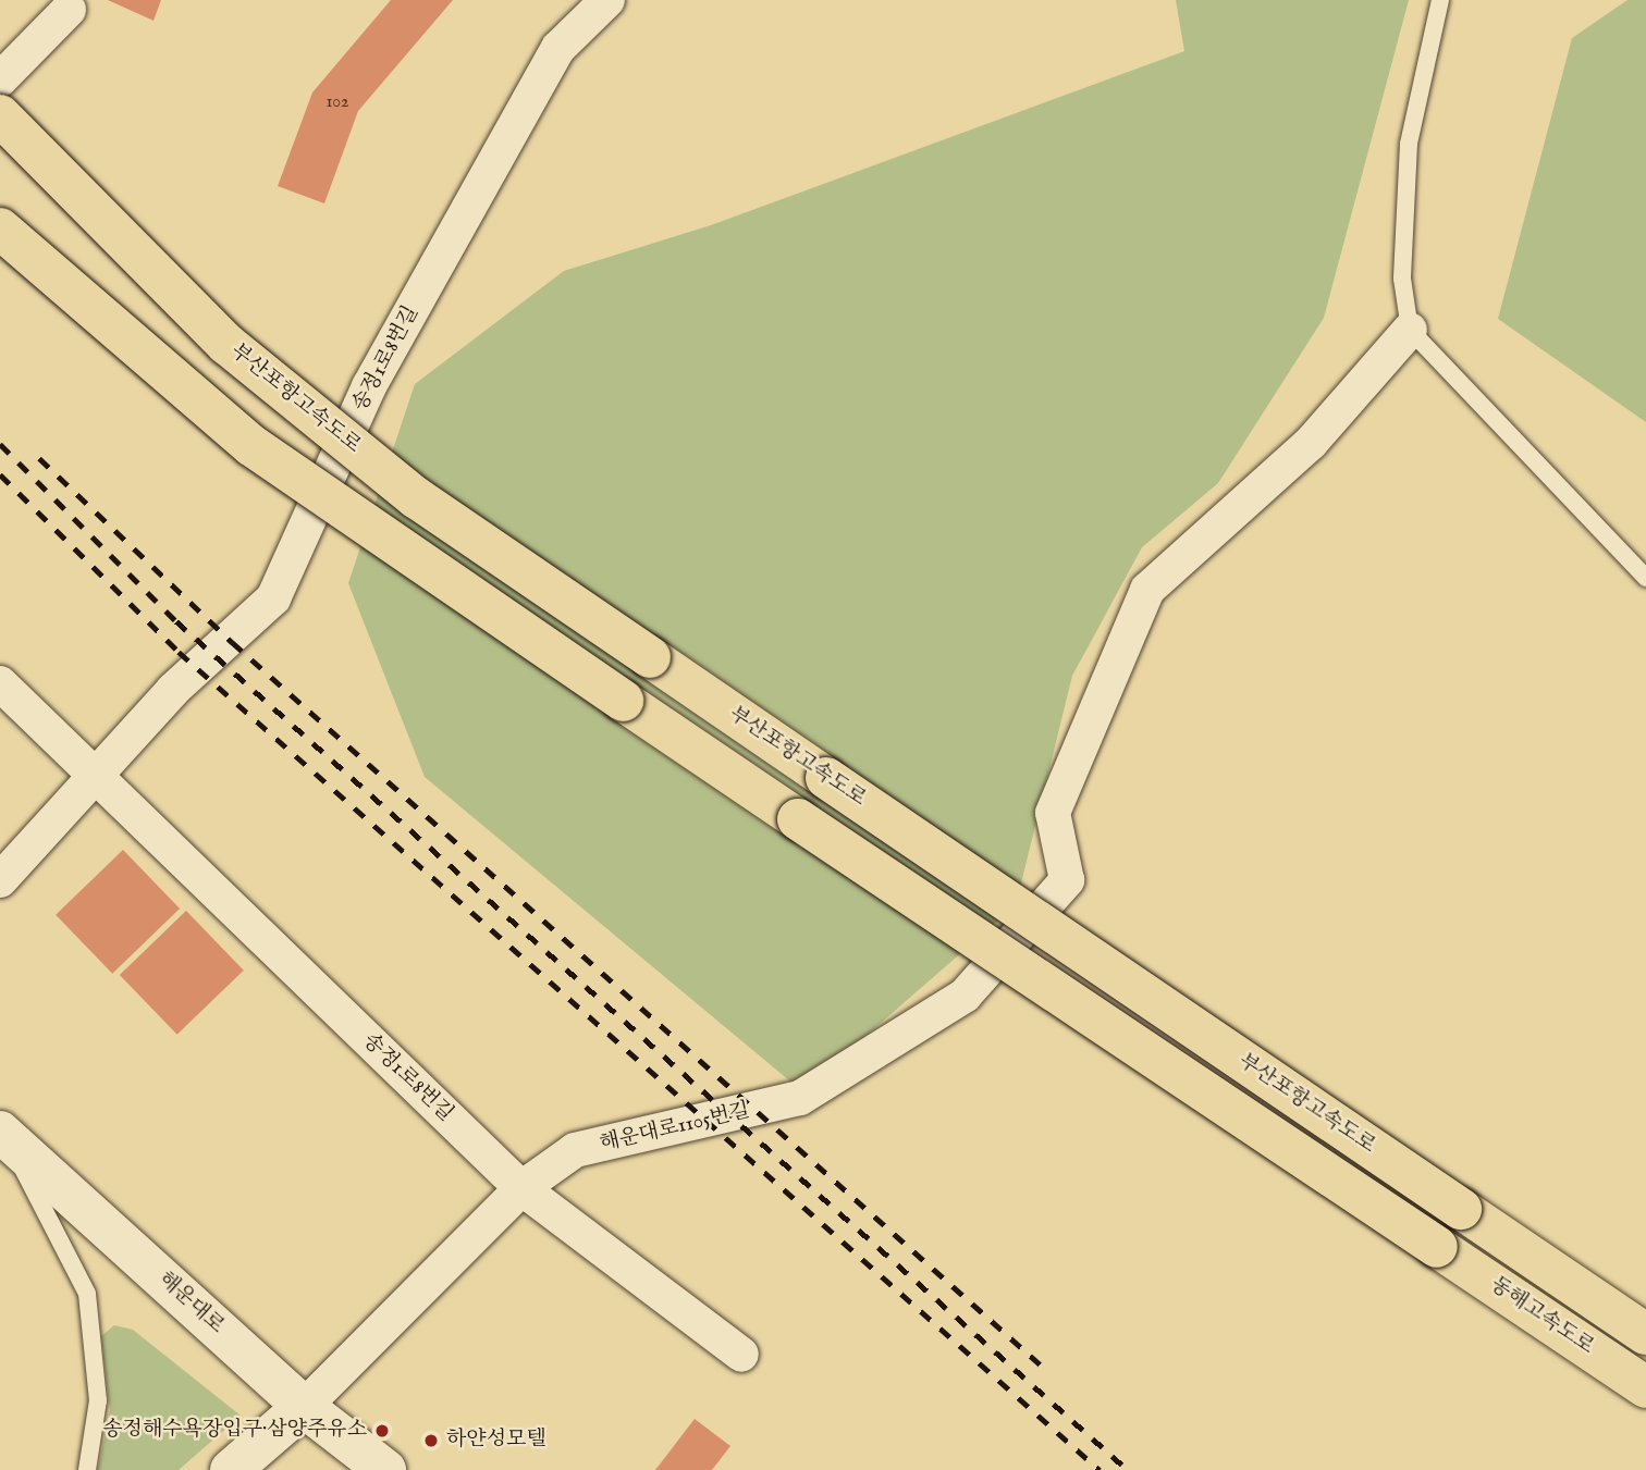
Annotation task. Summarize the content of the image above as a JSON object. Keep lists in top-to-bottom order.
{
  "streets": {
    "highway": ["부산포항고속도로", "동해고속도로"],
    "main road": ["해운대로"],
    "street": ["송정1로8번길", "해운대로1105번길"]
  },
  "crossings": [
    ["송정1로8번길", "해운대로1105번길"],
    ["해운대로1105번길", "해운대로"]
  ],
  "places": ["송정해수욕장입구·삼양주유소", "하얀성모텔"],
  "house_numbers": ["102"]
}
